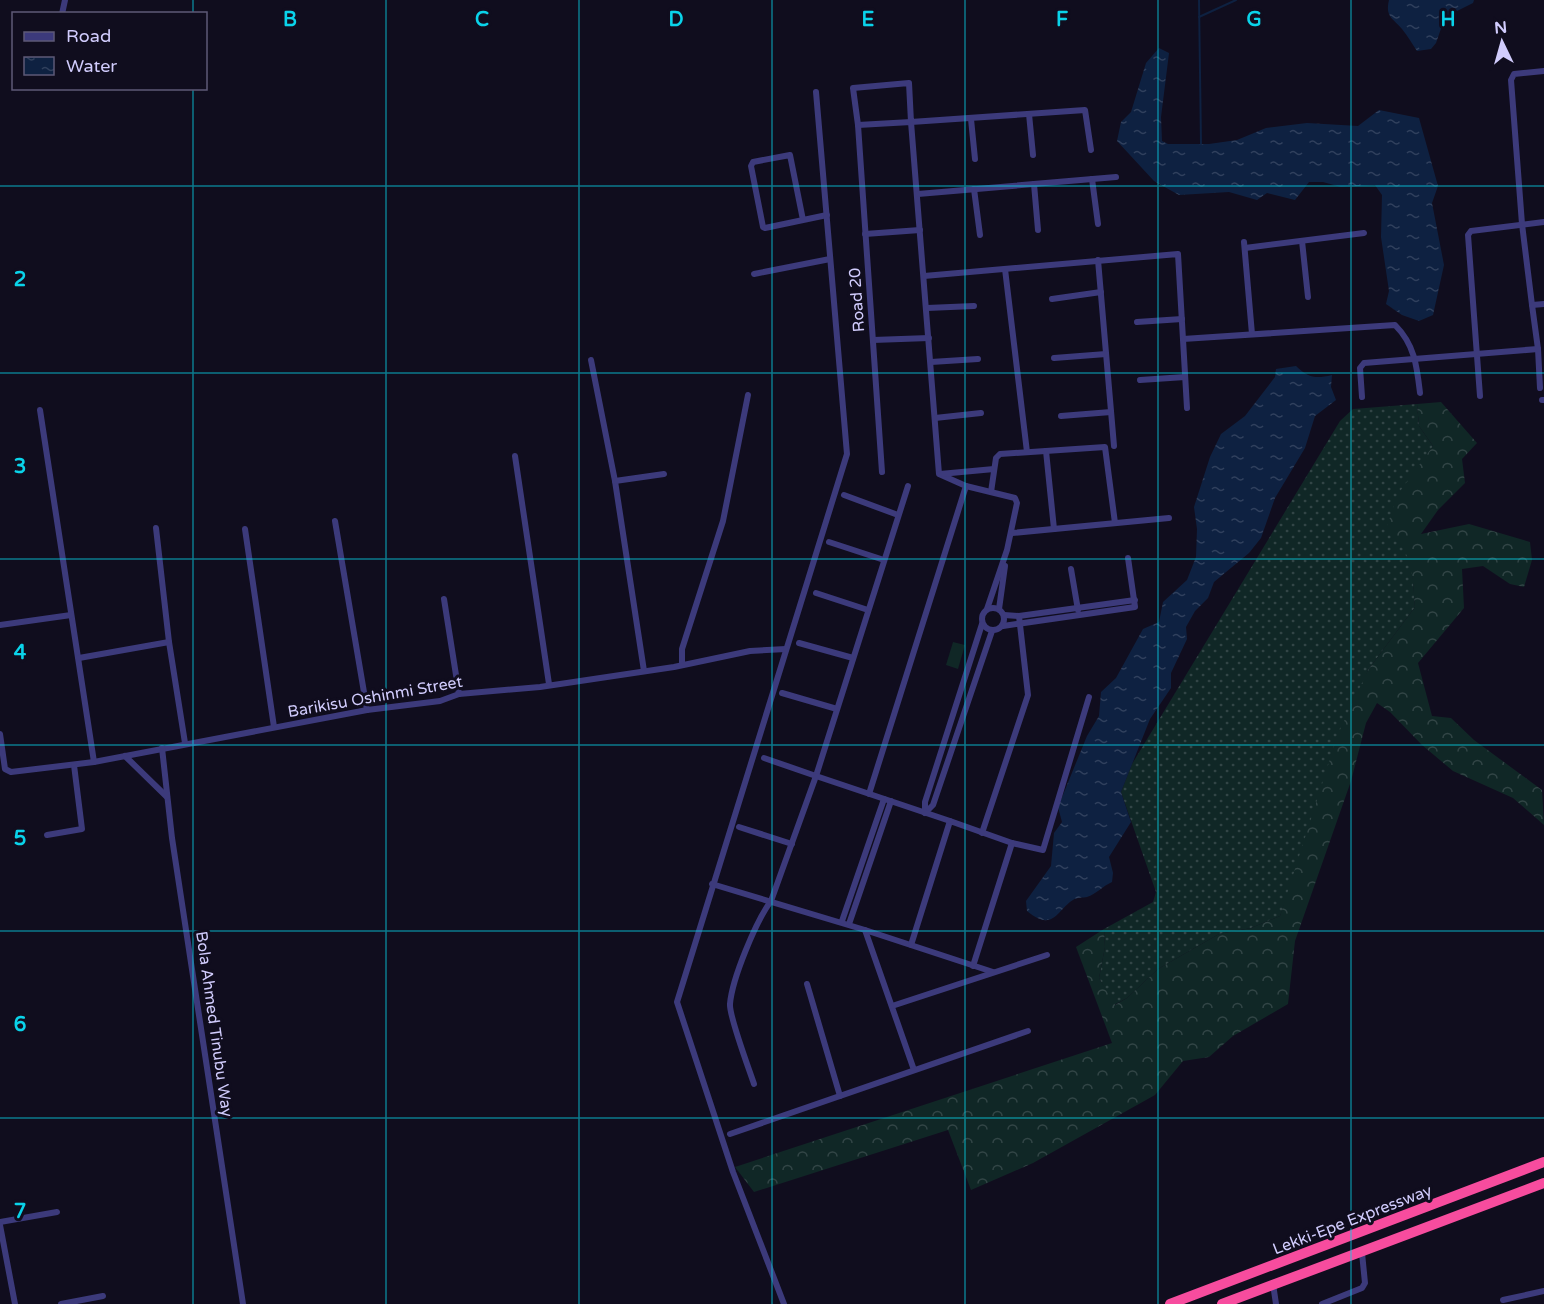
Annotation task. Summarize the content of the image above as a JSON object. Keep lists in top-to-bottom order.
{
  "streets": {
    "highway": ["Lekki-Epe Expressway"],
    "street": ["Road 20", "Barikisu Oshinmi Street", "Bola Ahmed Tinubu Way"]
  },
  "crossings": [
    ["Barikisu Oshinmi Street", "Bola Ahmed Tinubu Way"]
  ],
  "legend": ["Road", "Water"],
  "north": "top",
  "grid": {
    "columns": [
      "B",
      "C",
      "D",
      "E",
      "F",
      "G",
      "H"
    ],
    "rows": [
      "2",
      "3",
      "4",
      "5",
      "6",
      "7"
    ]
  }
}
